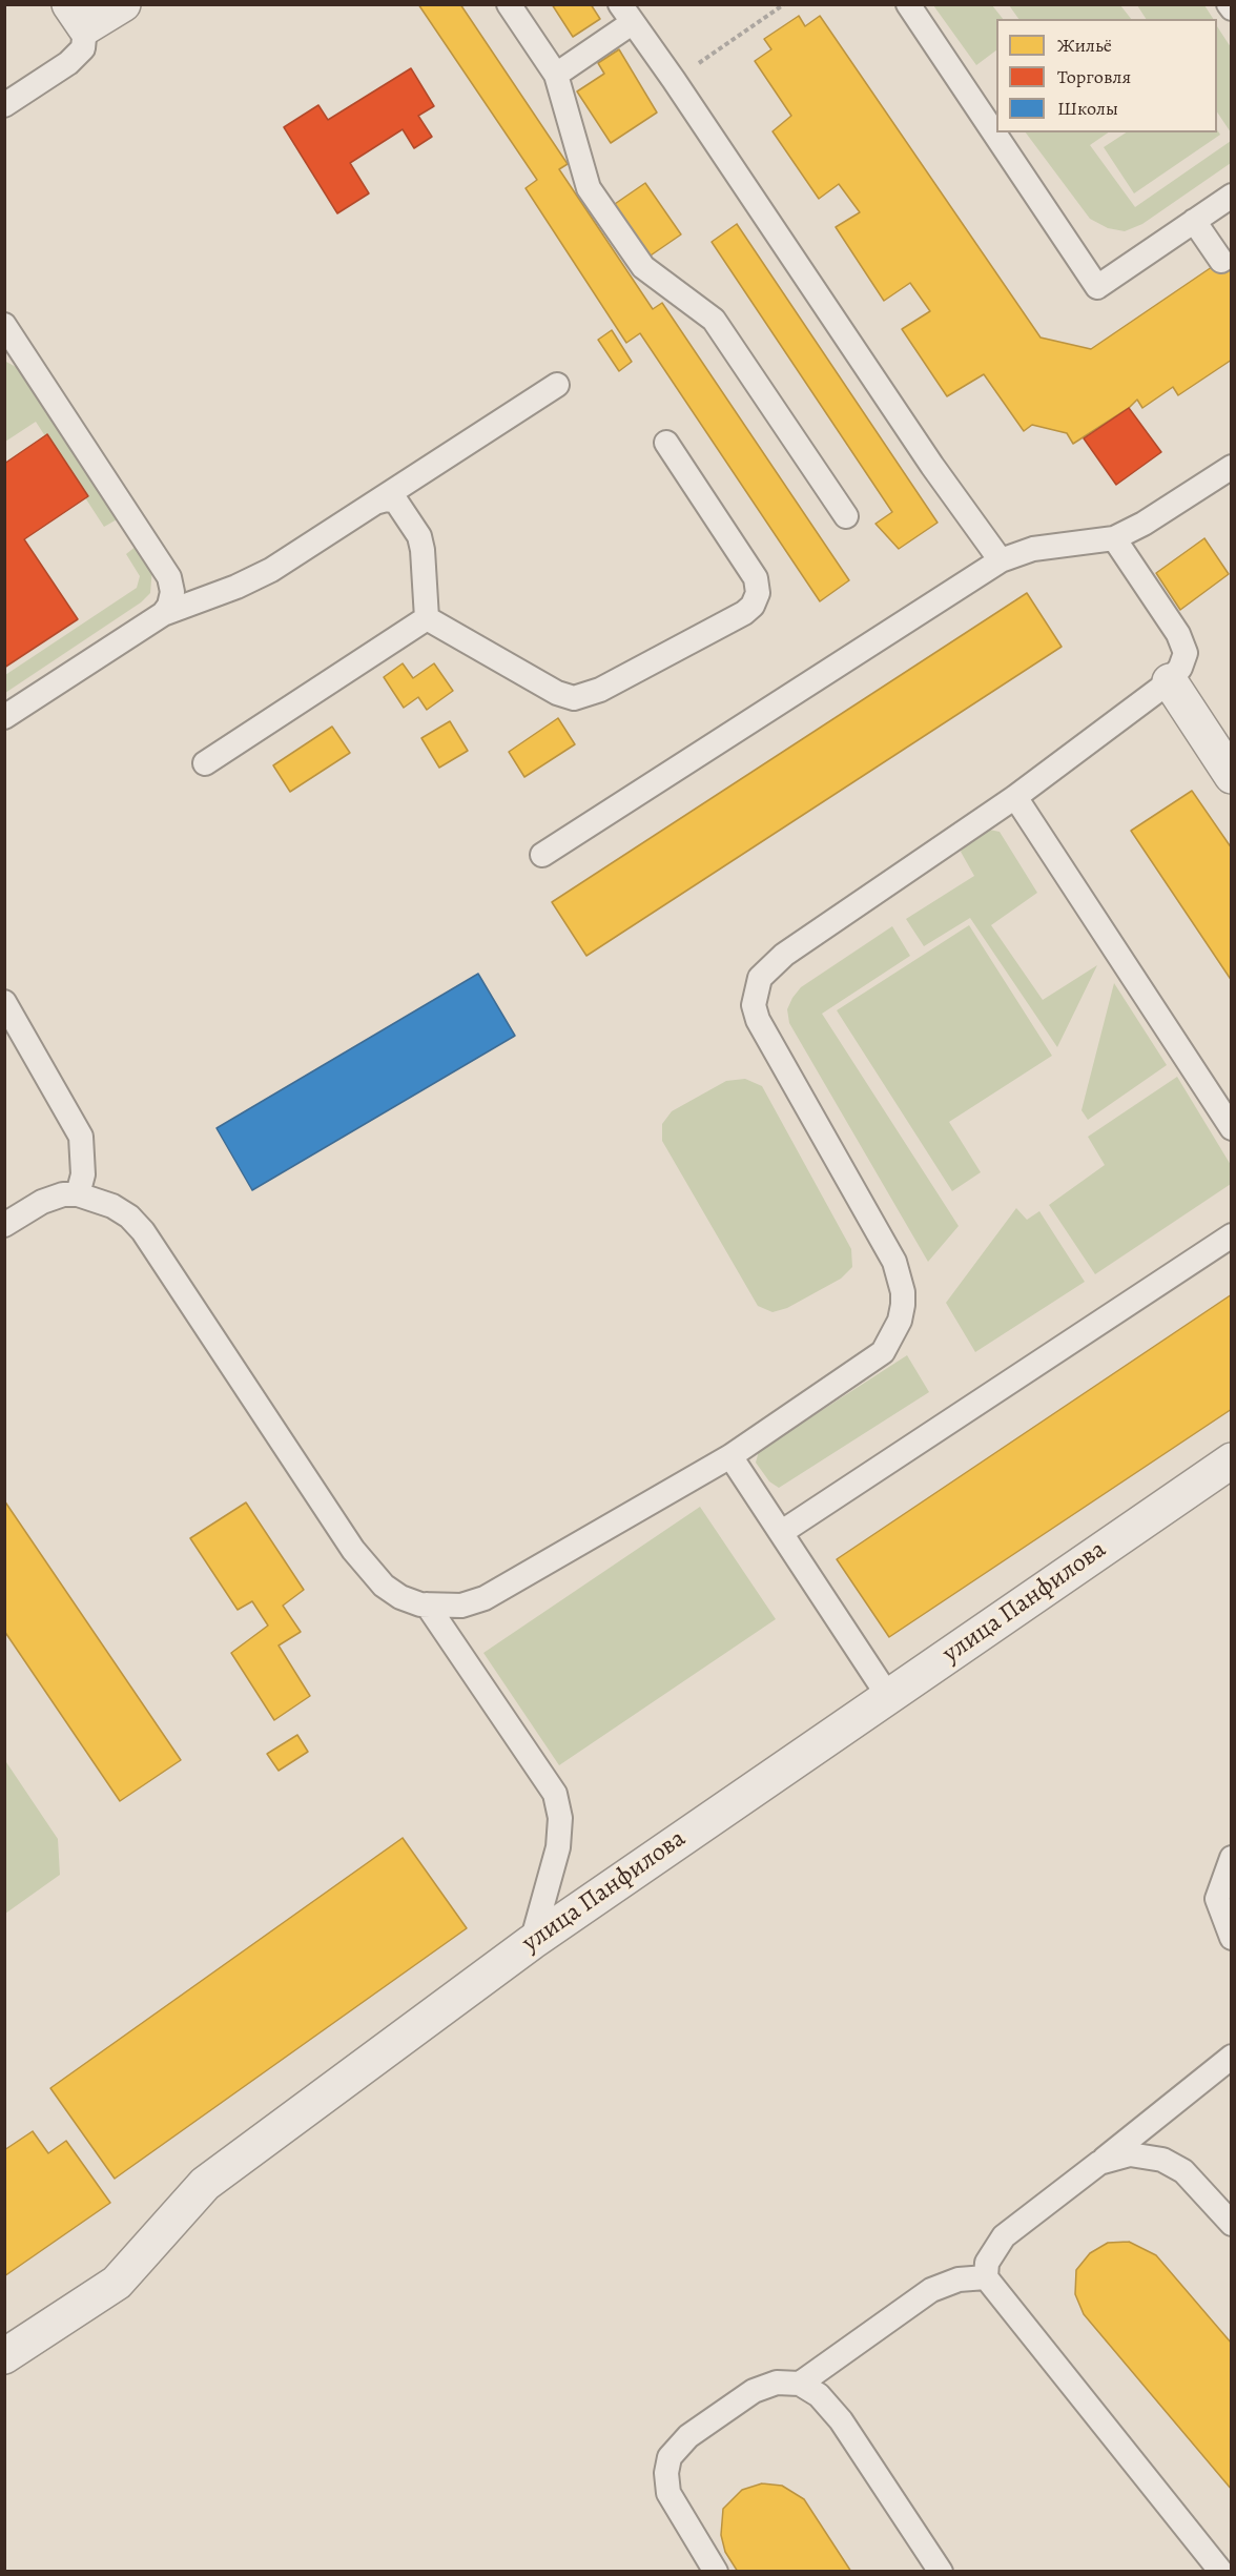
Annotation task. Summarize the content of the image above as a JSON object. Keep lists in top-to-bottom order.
{
  "streets": {
    "street": ["улица Панфилова"]
  },
  "legend": ["Жильё", "Торговля", "Школы"]
}
